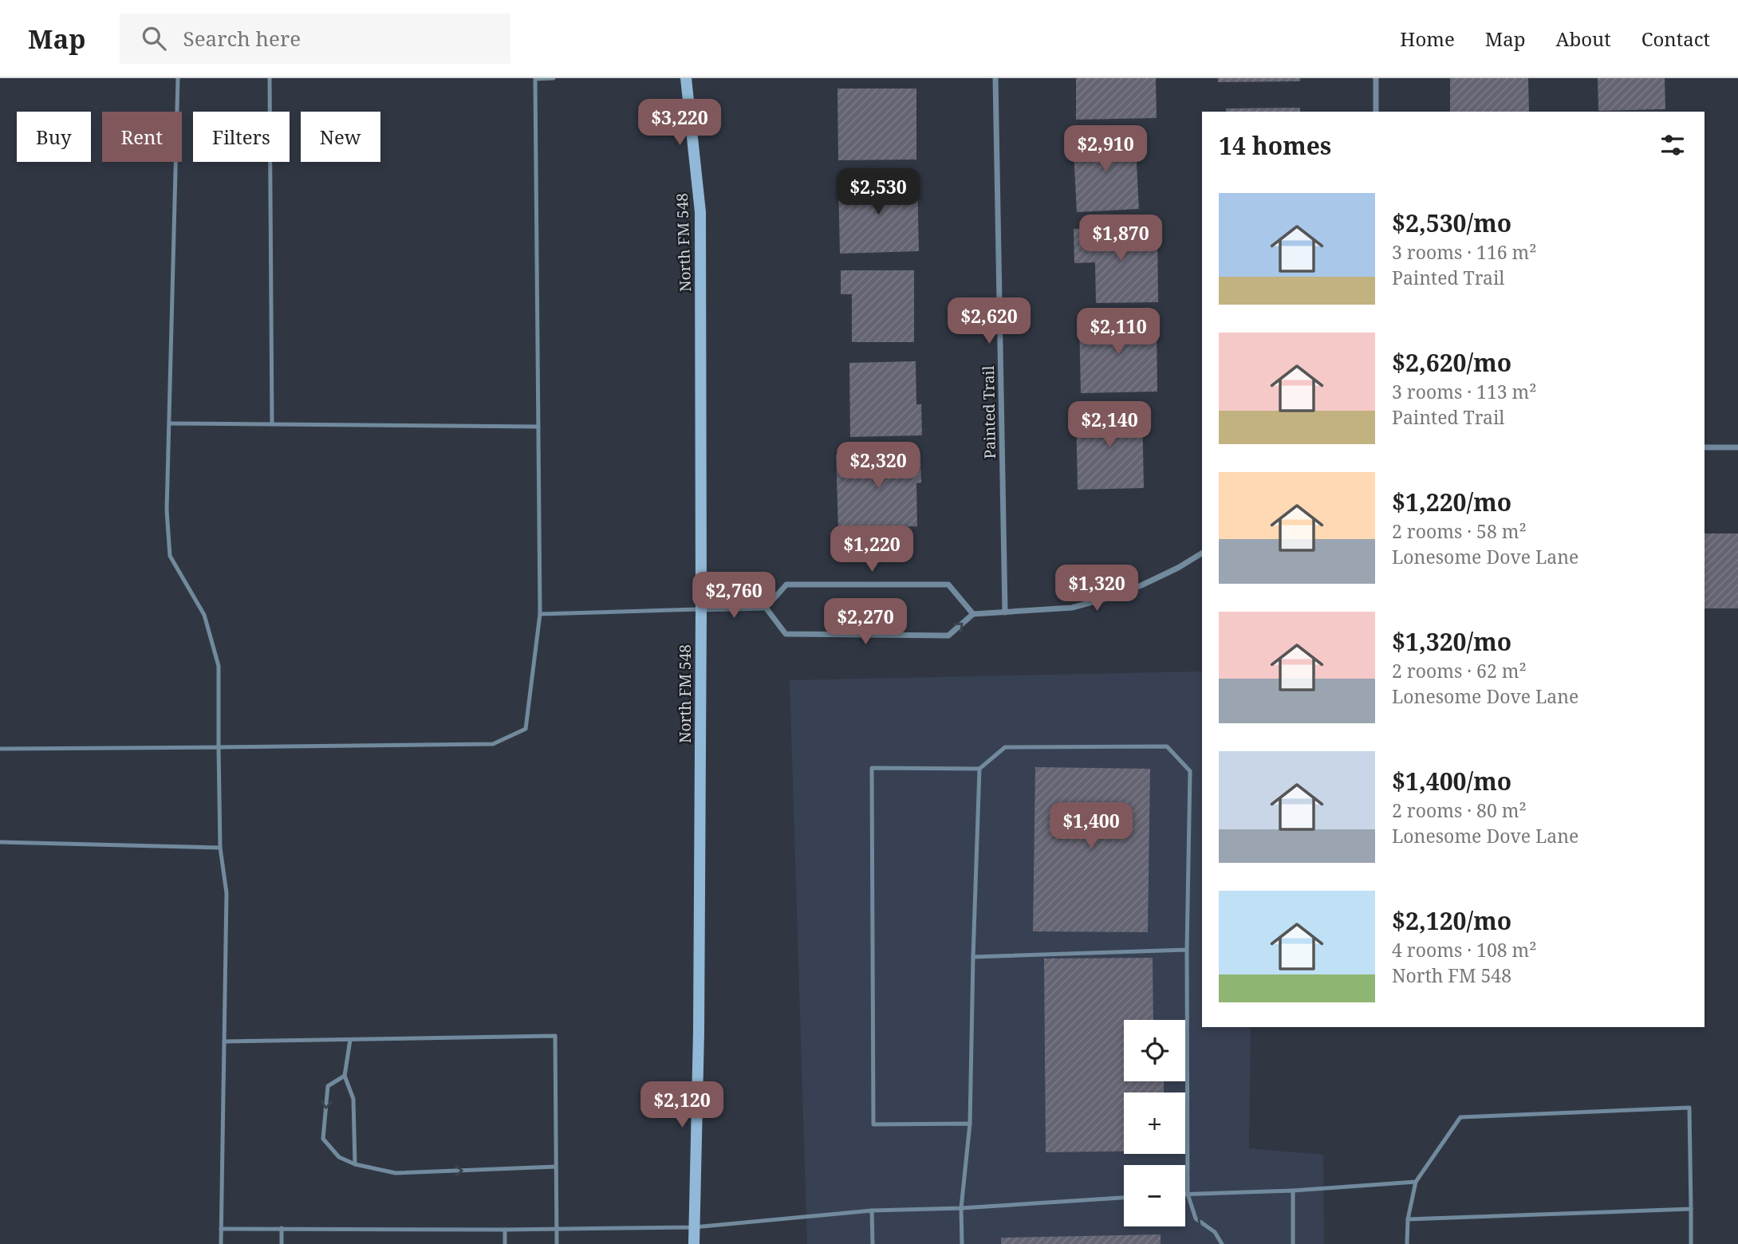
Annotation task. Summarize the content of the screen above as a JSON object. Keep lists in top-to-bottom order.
{
  "streets": {
    "main road": ["North FM 548"],
    "street": ["Painted Trail"]
  },
  "page": {
    "header": "Map",
    "search": "Search here",
    "nav": [
      "Home",
      "Map",
      "About",
      "Contact"
    ],
    "price": [
      "$3,220",
      "$2,910",
      "$2,530",
      "$1,870",
      "$2,620",
      "$2,110",
      "$2,140",
      "$2,320",
      "$1,220",
      "$1,320",
      "$2,760",
      "$2,270",
      "$1,400",
      "$2,120"
    ],
    "chip": [
      "Buy",
      "Rent",
      "Filters",
      "New"
    ],
    "heading": "14 homes",
    "list": [
      {
        "name": "$2,530/mo",
        "note": "3 rooms · 116 m² · Painted Trail"
      },
      {
        "name": "$2,620/mo",
        "note": "3 rooms · 113 m² · Painted Trail"
      },
      {
        "name": "$1,220/mo",
        "note": "2 rooms · 58 m² · Lonesome Dove Lane"
      },
      {
        "name": "$1,320/mo",
        "note": "2 rooms · 62 m² · Lonesome Dove Lane"
      },
      {
        "name": "$1,400/mo",
        "note": "2 rooms · 80 m² · Lonesome Dove Lane"
      },
      {
        "name": "$2,120/mo",
        "note": "4 rooms · 108 m² · North FM 548"
      }
    ],
    "map_buttons": ["+", "−"]
  }
}
